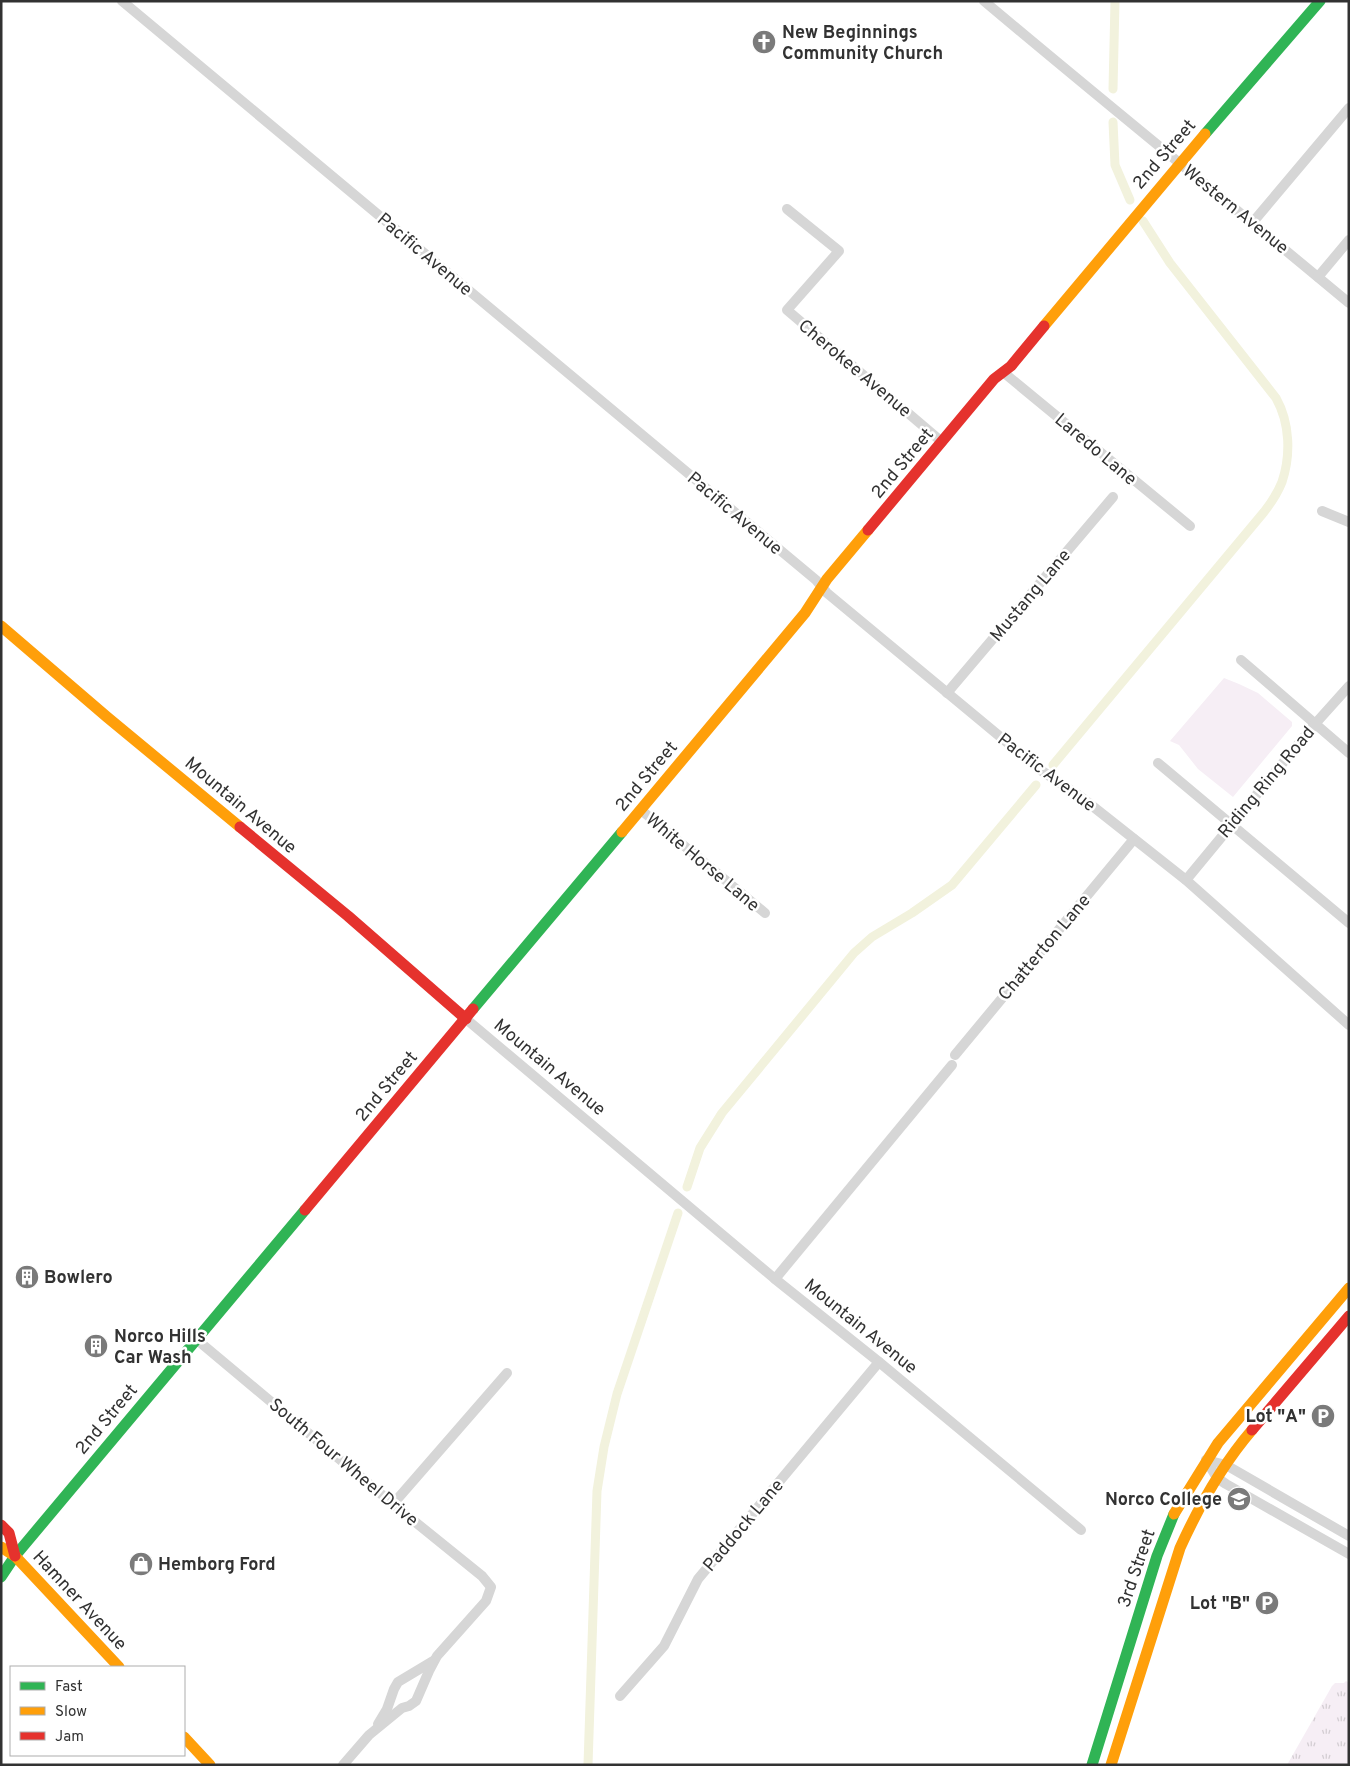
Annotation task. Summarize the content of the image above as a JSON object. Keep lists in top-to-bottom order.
{
  "streets": {
    "street": [
      "2nd Street",
      "Western Avenue",
      "Pacific Avenue",
      "Cherokee Avenue",
      "Laredo Lane",
      "Mustang Lane",
      "Riding Ring Road",
      "Mountain Avenue",
      "White Horse Lane",
      "Chatterton Lane",
      "South Four Wheel Drive",
      "Paddock Lane",
      "3rd Street",
      "Hamner Avenue"
    ]
  },
  "crossings": [
    ["2nd Street", "Western Avenue"],
    ["2nd Street", "Pacific Avenue"],
    ["2nd Street", "Cherokee Avenue"],
    ["2nd Street", "Laredo Lane"],
    ["2nd Street", "Mountain Avenue"],
    ["2nd Street", "White Horse Lane"],
    ["2nd Street", "South Four Wheel Drive"],
    ["2nd Street", "Hamner Avenue"],
    ["Pacific Avenue", "Mustang Lane"],
    ["Pacific Avenue", "Riding Ring Road"],
    ["Pacific Avenue", "Chatterton Lane"],
    ["Mountain Avenue", "Chatterton Lane"],
    ["Mountain Avenue", "Paddock Lane"]
  ],
  "places": {
    "church": ["New Beginnings Community Church"],
    "building": ["Bowlero", "Norco Hills Car Wash"],
    "parking": ["Lot \"A\"", "Lot \"B\""],
    "school or university": ["Norco College"],
    "shop": ["Hemborg Ford"]
  },
  "legend": ["Fast", "Slow", "Jam"]
}
